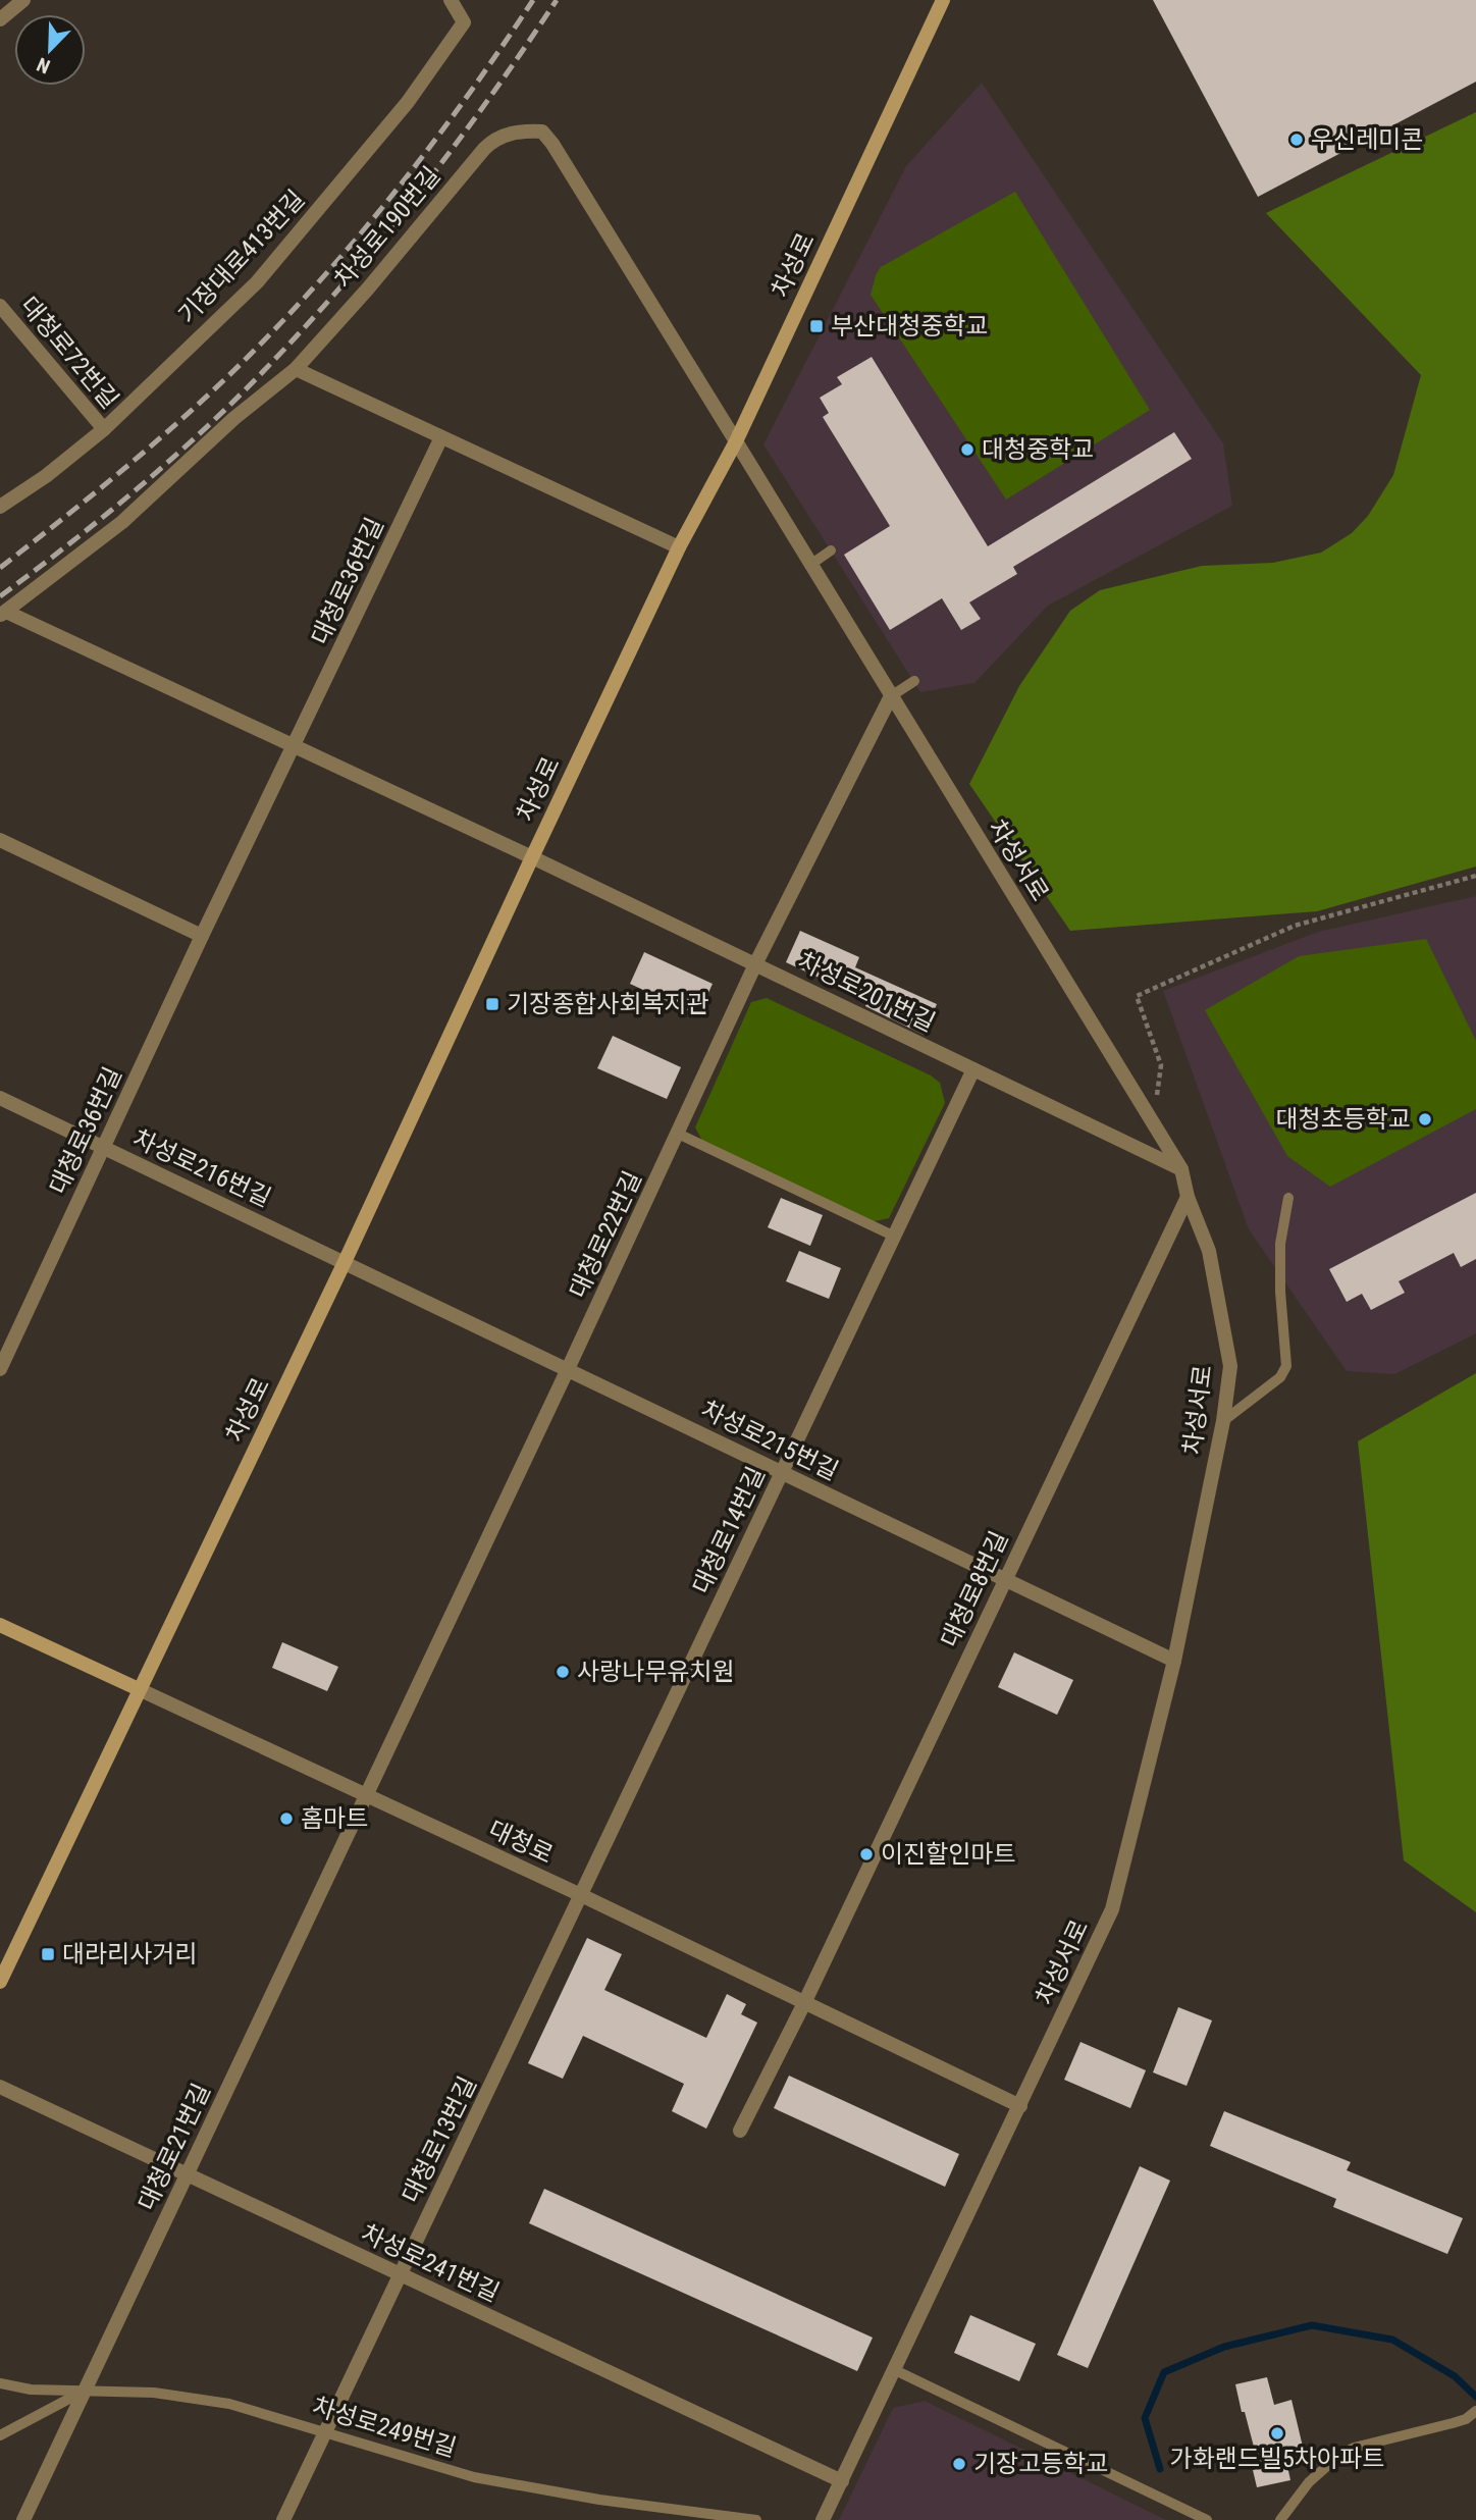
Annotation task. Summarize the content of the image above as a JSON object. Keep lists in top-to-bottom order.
{
  "streets": {
    "main road": ["차성로", "대청로"],
    "street": [
      "차성로190번길",
      "기장대로413번길",
      "대청로72번길",
      "대청로36번길",
      "차성서로",
      "차성로201번길",
      "차성로216번길",
      "대청로22번길",
      "차성로215번길",
      "대청로14번길",
      "대청로8번길",
      "대청로13번길",
      "대청로21번길",
      "차성로241번길"
    ],
    "lane": ["차성로249번길"]
  },
  "crossings": [
    ["차성로190번길", "차성로"],
    ["차성로190번길", "차성서로"],
    ["기장대로413번길", "대청로72번길"],
    ["차성로", "대청로36번길"],
    ["차성로", "차성서로"],
    ["차성로", "차성로201번길"],
    ["차성로", "차성로216번길"],
    ["차성로", "차성로215번길"],
    ["차성로", "대청로"],
    ["대청로36번길", "차성로216번길"],
    ["차성서로", "차성로201번길"],
    ["차성서로", "대청로22번길"],
    ["차성서로", "차성로215번길"],
    ["차성서로", "대청로8번길"],
    ["차성서로", "대청로"],
    ["차성서로", "차성로241번길"],
    ["차성로201번길", "대청로22번길"],
    ["차성로201번길", "대청로14번길"],
    ["차성로216번길", "차성로215번길"],
    ["대청로22번길", "차성로215번길"],
    ["대청로22번길", "대청로"],
    ["대청로22번길", "대청로21번길"],
    ["차성로215번길", "대청로14번길"],
    ["차성로215번길", "대청로8번길"],
    ["대청로14번길", "대청로"],
    ["대청로14번길", "대청로13번길"],
    ["대청로8번길", "대청로"],
    ["대청로", "대청로13번길"],
    ["대청로", "대청로21번길"],
    ["대청로13번길", "차성로241번길"],
    ["대청로13번길", "차성로249번길"],
    ["대청로21번길", "차성로241번길"],
    ["대청로21번길", "차성로249번길"]
  ],
  "places": {
    "other": [
      "우신레미콘",
      "대청중학교",
      "대청초등학교",
      "사랑나무유치원",
      "홈마트",
      "이진할인마트",
      "가화랜드빌5차아파트",
      "기장고등학교"
    ],
    "transit": ["부산대청중학교", "기장종합사회복지관", "대라리사거리"]
  },
  "north": "bottom left"
}
